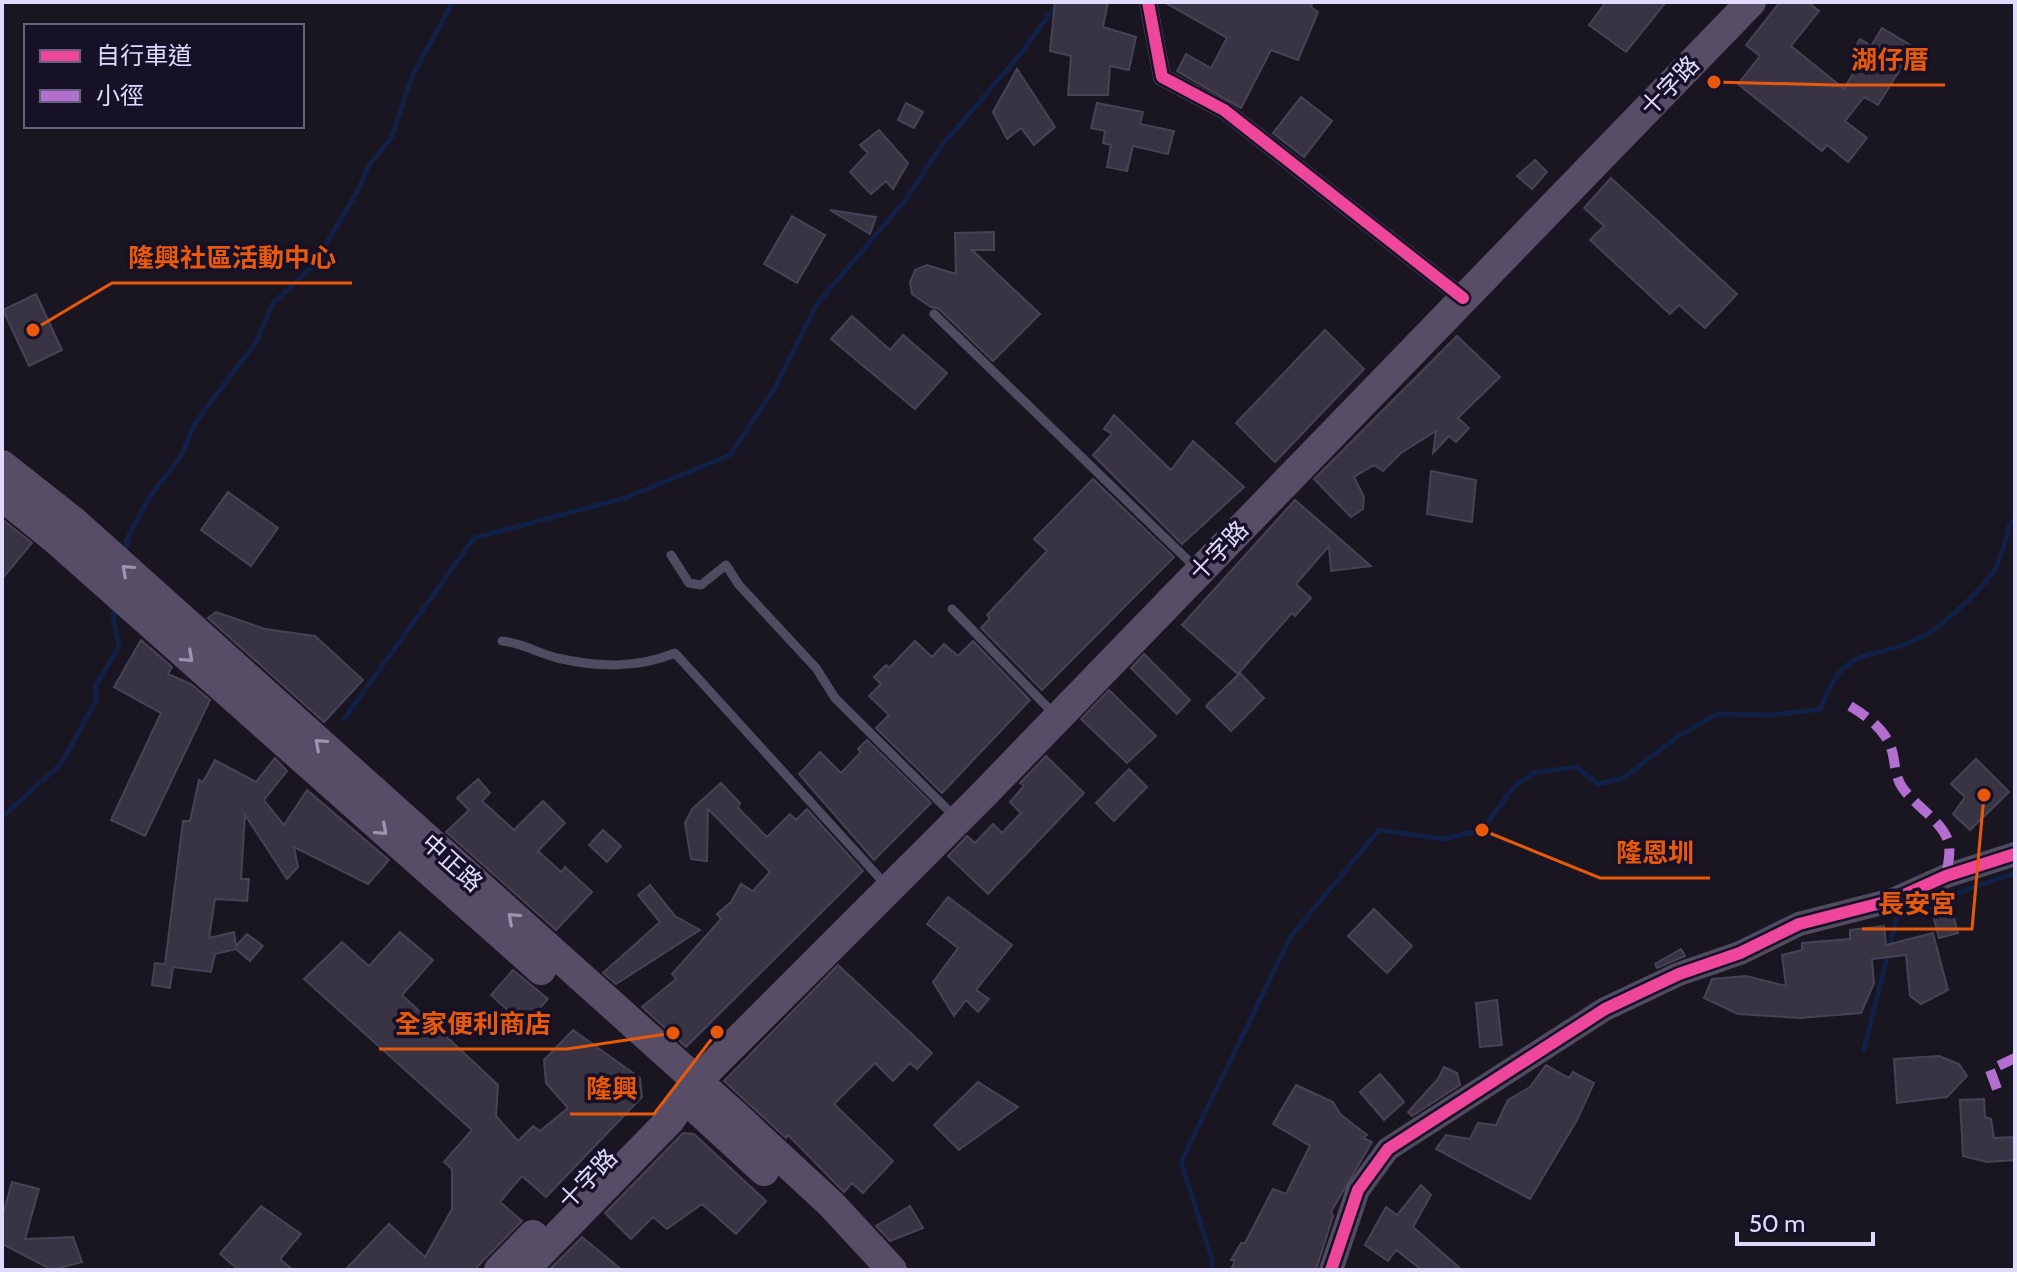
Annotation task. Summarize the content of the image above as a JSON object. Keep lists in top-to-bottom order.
{
  "streets": {
    "main road": ["十字路", "中正路"]
  },
  "crossings": [
    ["十字路", "中正路"]
  ],
  "places": [
    "湖仔厝",
    "隆興社區活動中心",
    "長安宮",
    "隆恩圳",
    "隆興",
    "全家便利商店"
  ],
  "legend": ["自行車道", "小徑"],
  "scale_bar": "50 m"
}
